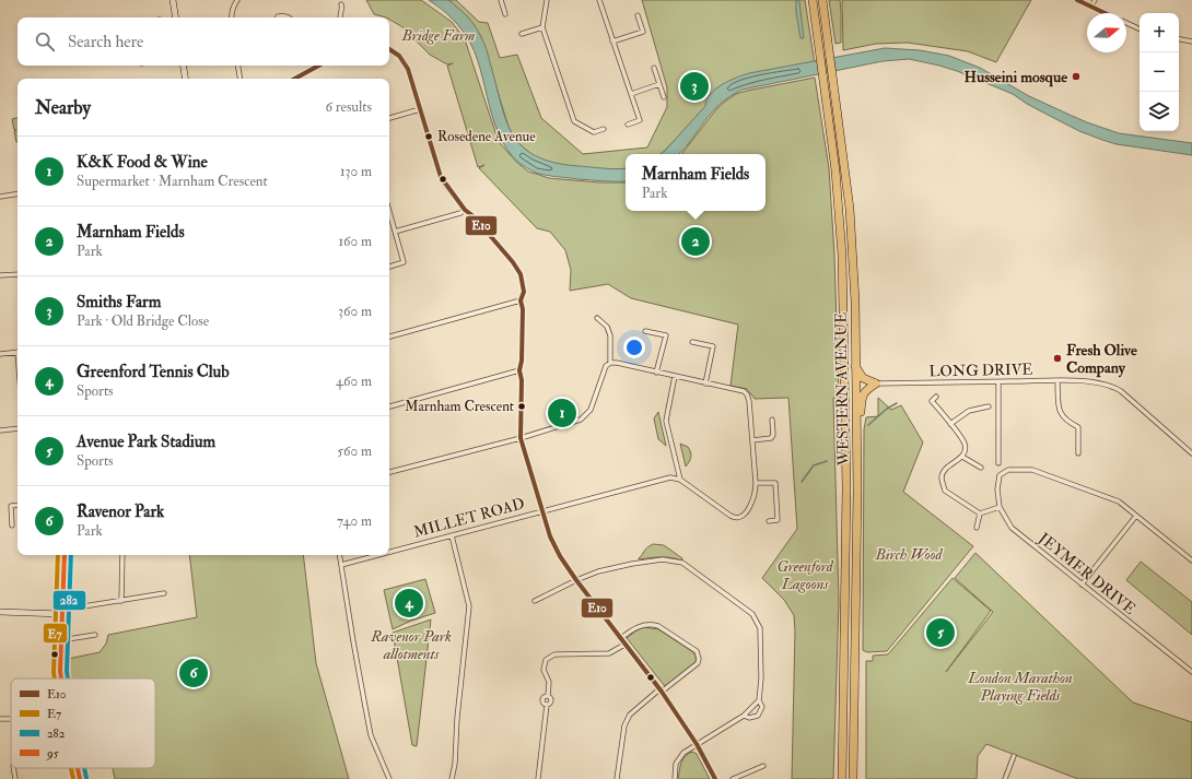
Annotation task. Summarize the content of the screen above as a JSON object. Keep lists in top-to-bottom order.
{
  "streets": {
    "highway": ["WESTERN AVENUE"],
    "street": ["LONG DRIVE", "MILLET ROAD", "JEYMER DRIVE"]
  },
  "parks": [
    "Bridge Farm",
    "Birch Wood",
    "Greenford Lagoons",
    "Ravenor Park allotments",
    "London Marathon Playing Fields"
  ],
  "places": [
    "Husseini mosque",
    "Rosedene Avenue",
    "Fresh Olive Company",
    "Marnham Crescent"
  ],
  "lines": [
    "transit line E10",
    "transit line E7",
    "transit line 282",
    "transit line 95"
  ],
  "legend": [
    "E10",
    "E7",
    "282",
    "95"
  ],
  "north": "right",
  "page": {
    "map_buttons": ["+", "−"],
    "search": "Search here",
    "pins": [
      "3",
      "2",
      "1",
      "4",
      "5",
      "6"
    ],
    "heading": ["Nearby", "6 results"],
    "list": [
      {
        "mark": "1",
        "name": "K&K Food & Wine",
        "note": "Supermarket · Marnham Crescent",
        "value": "130 m"
      },
      {
        "mark": "2",
        "name": "Marnham Fields",
        "note": "Park",
        "value": "160 m"
      },
      {
        "mark": "3",
        "name": "Smiths Farm",
        "note": "Park · Old Bridge Close",
        "value": "360 m"
      },
      {
        "mark": "4",
        "name": "Greenford Tennis Club",
        "note": "Sports",
        "value": "460 m"
      },
      {
        "mark": "5",
        "name": "Avenue Park Stadium",
        "note": "Sports",
        "value": "560 m"
      },
      {
        "mark": "6",
        "name": "Ravenor Park",
        "note": "Park",
        "value": "740 m"
      }
    ],
    "popup": ["Marnham Fields", "Park"]
  }
}
